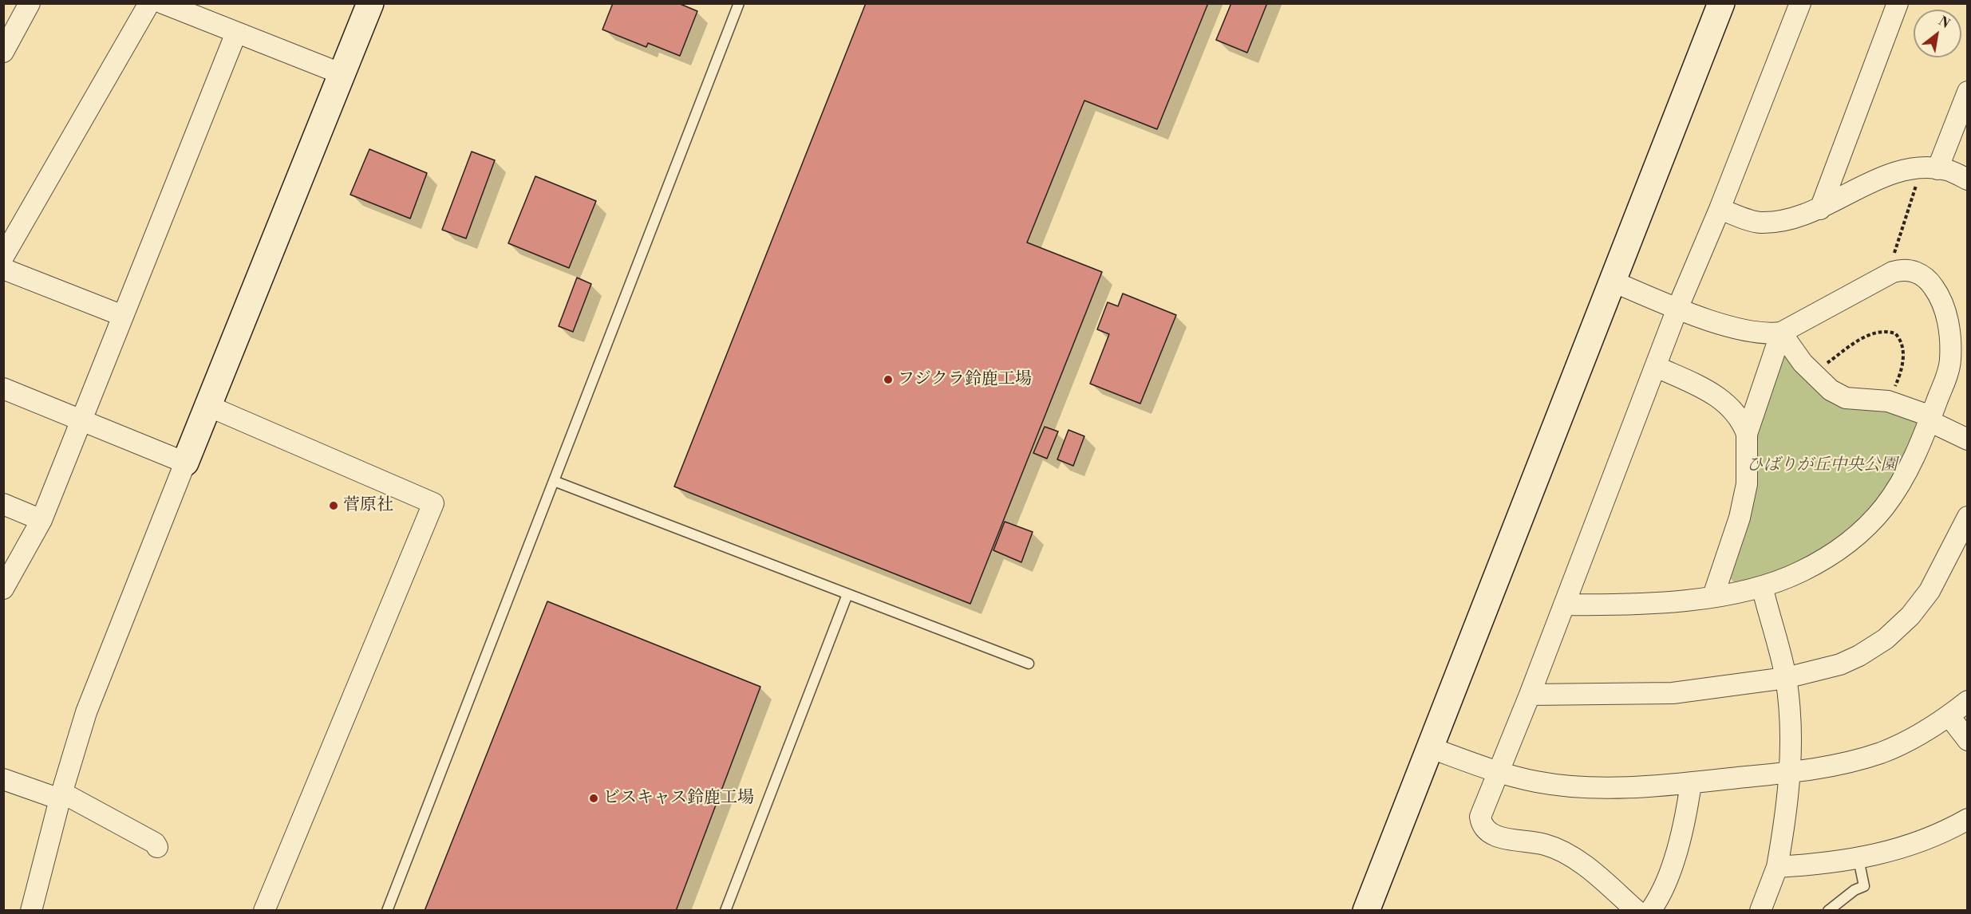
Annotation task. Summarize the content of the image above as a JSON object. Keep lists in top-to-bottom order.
{
  "parks": ["ひばりが丘中央公園"],
  "places": ["フジクラ鈴鹿工場", "菅原社", "ビスキャス鈴鹿工場"],
  "north": "top right"
}
